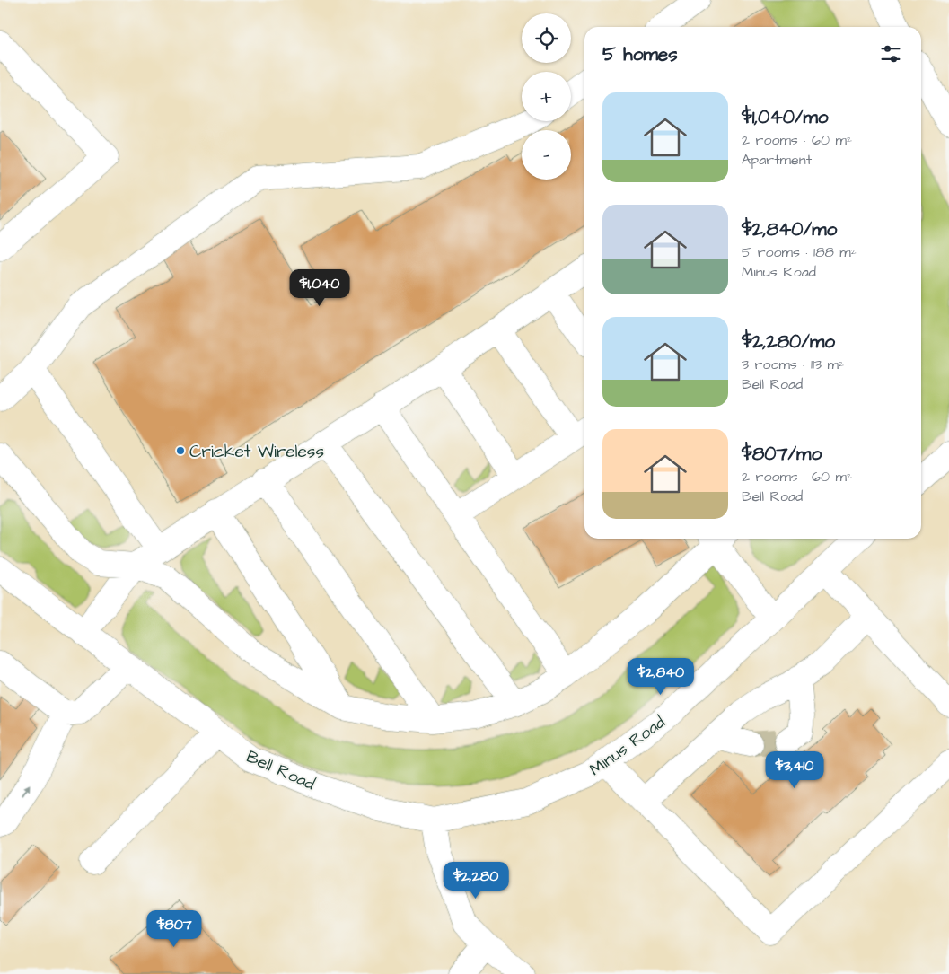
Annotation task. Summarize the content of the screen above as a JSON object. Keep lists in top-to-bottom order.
{
  "streets": {
    "street": ["Minus Road", "Bell Road"]
  },
  "crossings": [
    ["Minus Road", "Bell Road"]
  ],
  "places": ["Cricket Wireless"],
  "page": {
    "map_buttons": ["+", "−"],
    "heading": "5 homes",
    "list": [
      {
        "name": "$1,040/mo",
        "note": "2 rooms · 60 m² · Apartment"
      },
      {
        "name": "$2,840/mo",
        "note": "5 rooms · 188 m² · Minus Road"
      },
      {
        "name": "$2,280/mo",
        "note": "3 rooms · 113 m² · Bell Road"
      },
      {
        "name": "$807/mo",
        "note": "2 rooms · 60 m² · Bell Road"
      }
    ],
    "price": [
      "$1,040",
      "$2,840",
      "$3,410",
      "$2,280",
      "$807"
    ]
  }
}
